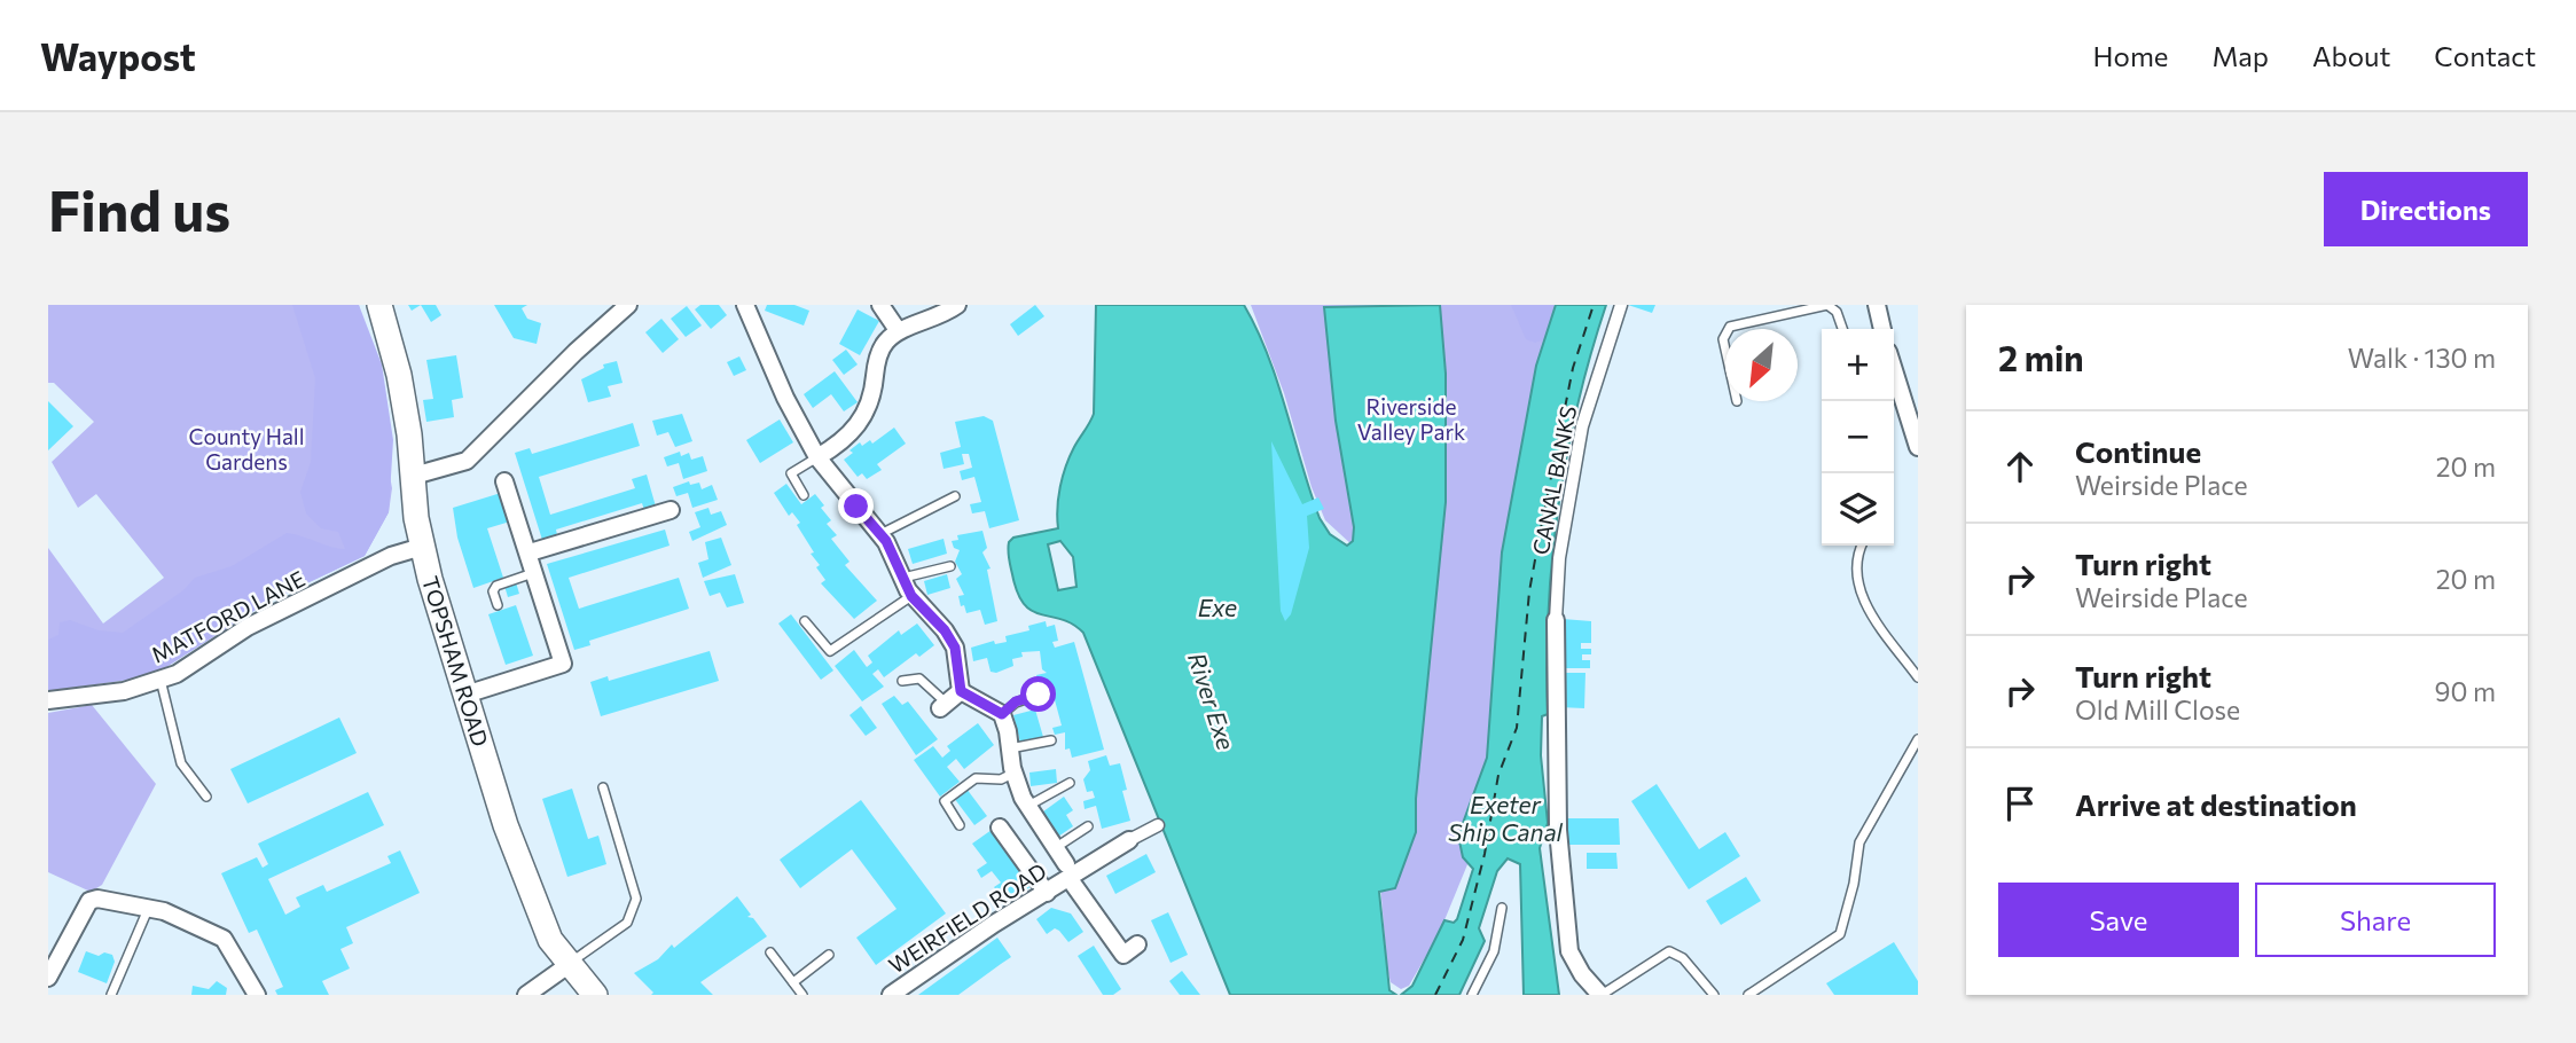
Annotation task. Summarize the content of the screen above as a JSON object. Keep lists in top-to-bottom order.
{
  "streets": {
    "main road": ["TOPSHAM ROAD"],
    "street": ["CANAL BANKS", "MATFORD LANE", "WEIRFIELD ROAD"]
  },
  "crossings": [
    ["MATFORD LANE", "TOPSHAM ROAD"]
  ],
  "water": ["Exe", "River Exe", "Exeter Ship Canal"],
  "parks": ["Riverside Valley Park", "County Hall Gardens"],
  "north": "bottom left",
  "page": {
    "header": "Waypost",
    "nav": [
      "Home",
      "Map",
      "About",
      "Contact"
    ],
    "buttons": [
      "Directions",
      ["Save", "Share"]
    ],
    "title": "Find us",
    "heading": ["2 min", "Walk · 130 m"],
    "map_buttons": ["+", "−"],
    "list": [
      ["Continue", "Weirside Place", "20 m"],
      ["Turn right", "Weirside Place", "20 m"],
      ["Turn right", "Old Mill Close", "90 m"],
      "Arrive at destination"
    ]
  }
}
